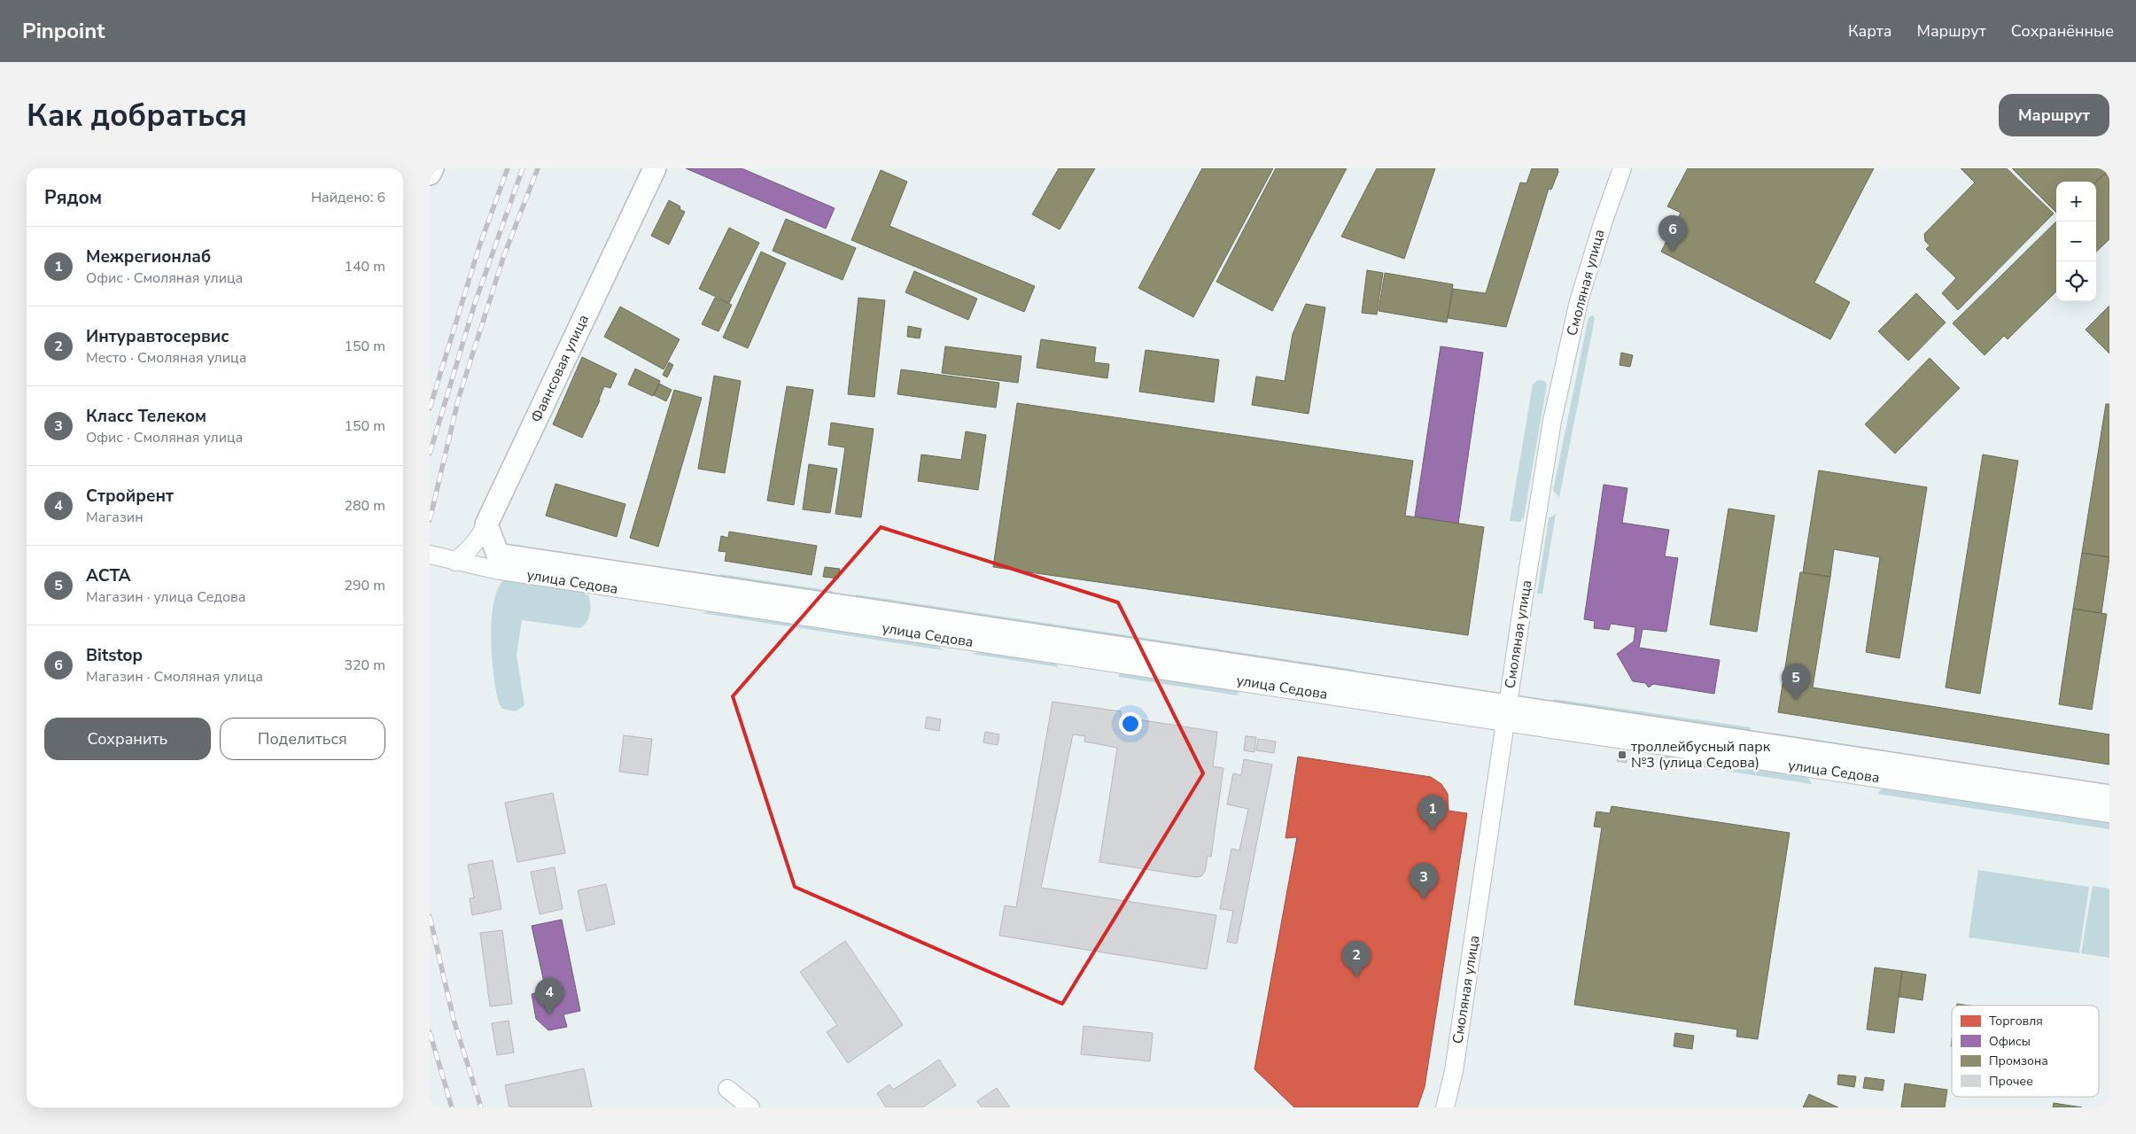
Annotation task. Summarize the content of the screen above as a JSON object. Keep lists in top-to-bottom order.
{
  "streets": {
    "street": ["Смоляная улица", "Фаянсовая улица", "улица Седова"]
  },
  "crossings": [
    ["Смоляная улица", "улица Седова"],
    ["Фаянсовая улица", "улица Седова"]
  ],
  "places": {
    "transit": ["троллейбусный парк №3 (улица Седова)"]
  },
  "legend": [
    "Торговля",
    "Офисы",
    "Промзона",
    "Прочее"
  ],
  "page": {
    "header": "Pinpoint",
    "nav": ["Карта", "Маршрут", "Сохранённые"],
    "buttons": [
      "Маршрут",
      ["Сохранить", "Поделиться"]
    ],
    "title": "Как добраться",
    "heading": ["Рядом", "Найдено: 6"],
    "map_buttons": ["+", "−"],
    "pins": [
      "6",
      "5",
      "1",
      "3",
      "2",
      "4"
    ],
    "list": [
      {
        "mark": "1",
        "name": "Межрегионлаб",
        "note": "Офис · Смоляная улица",
        "value": "140 m"
      },
      {
        "mark": "2",
        "name": "Интуравтосервис",
        "note": "Место · Смоляная улица",
        "value": "150 m"
      },
      {
        "mark": "3",
        "name": "Класс Телеком",
        "note": "Офис · Смоляная улица",
        "value": "150 m"
      },
      {
        "mark": "4",
        "name": "Стройрент",
        "note": "Магазин",
        "value": "280 m"
      },
      {
        "mark": "5",
        "name": "АСТА",
        "note": "Магазин · улица Седова",
        "value": "290 m"
      },
      {
        "mark": "6",
        "name": "Bitstop",
        "note": "Магазин · Смоляная улица",
        "value": "320 m"
      }
    ]
  }
}
